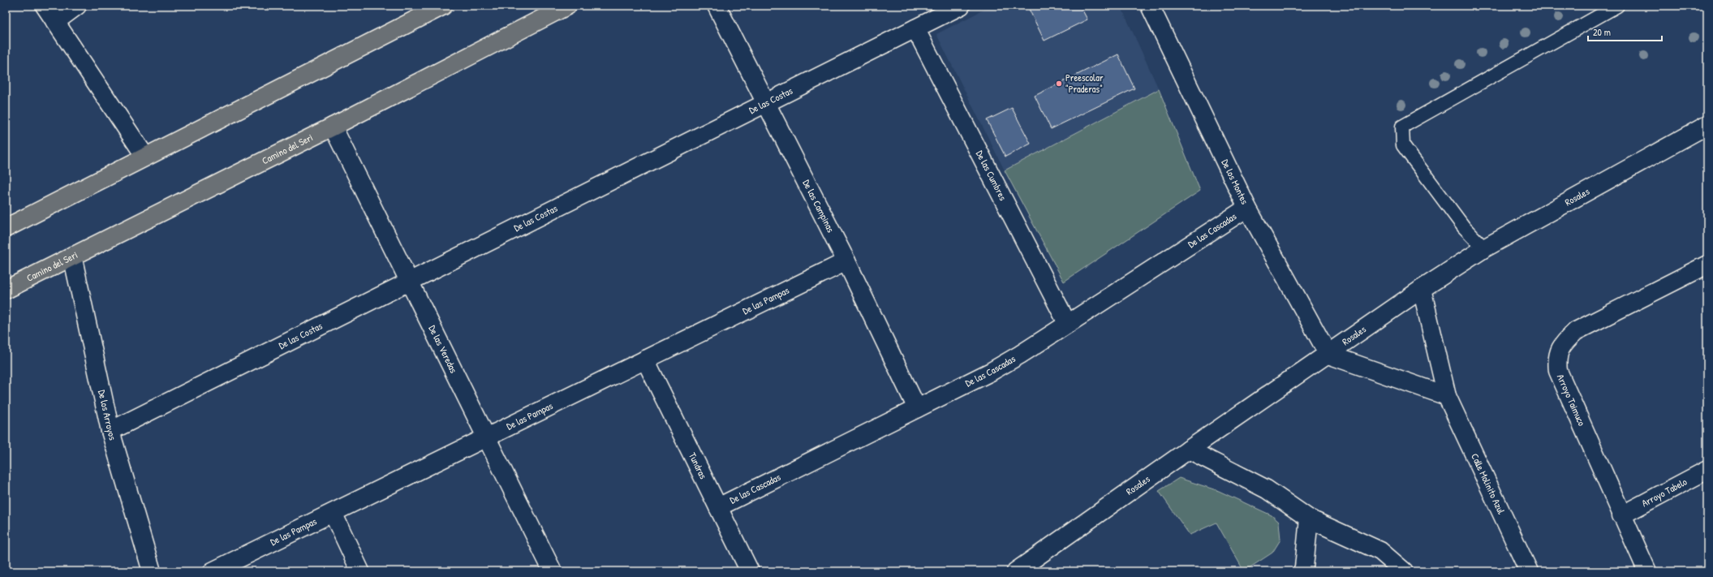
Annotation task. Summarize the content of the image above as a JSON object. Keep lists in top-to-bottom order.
{
  "streets": {
    "main road": ["Camino del Seri"],
    "street": [
      "De las Costas",
      "De las Cumbres",
      "De los Montes",
      "Rosales",
      "De las Campinas",
      "De las Cascadas",
      "De las Pampas",
      "De las Veredas",
      "Arroyo Taimuco",
      "De los Arroyos",
      "Tundras",
      "Calle Molinito Azul",
      "Arroyo Tabelo"
    ]
  },
  "crossings": [
    ["De las Costas", "De las Cumbres"],
    ["De las Costas", "De las Campinas"],
    ["De las Costas", "De las Veredas"],
    ["De las Costas", "De los Arroyos"],
    ["Camino del Seri", "De las Veredas"],
    ["Camino del Seri", "De los Arroyos"],
    ["De las Cumbres", "De las Cascadas"],
    ["De los Montes", "Rosales"],
    ["De los Montes", "De las Cascadas"],
    ["Rosales", "Calle Molinito Azul"],
    ["De las Campinas", "De las Cascadas"],
    ["De las Campinas", "De las Pampas"],
    ["De las Cascadas", "Tundras"],
    ["De las Pampas", "De las Veredas"],
    ["De las Pampas", "Tundras"],
    ["Arroyo Taimuco", "Arroyo Tabelo"]
  ],
  "places": ["Preescolar \"Praderas\""],
  "scale_bar": "20 m"
}
